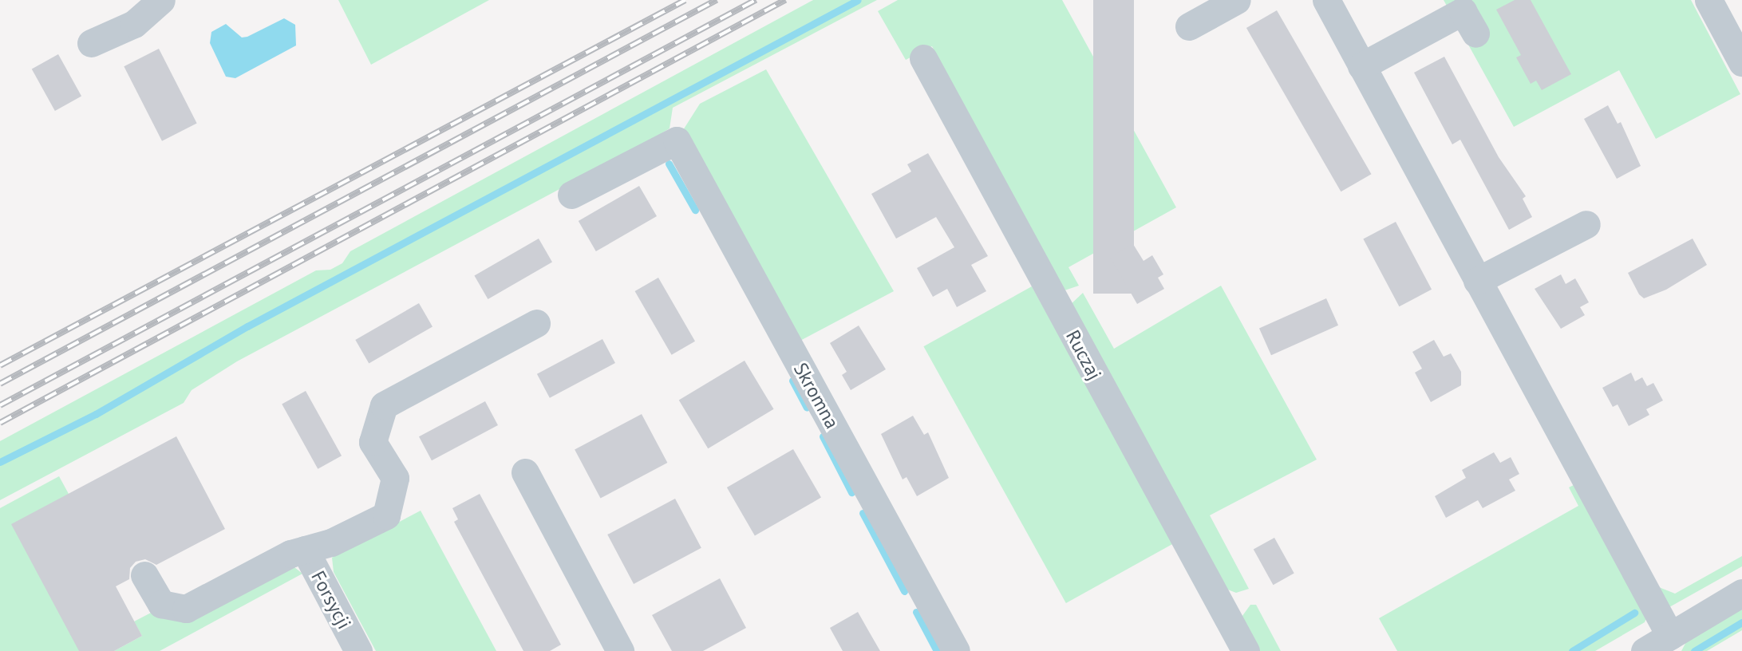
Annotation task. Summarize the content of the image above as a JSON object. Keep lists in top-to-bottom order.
{
  "streets": {
    "street": ["Ruczaj", "Skromna", "Forsycji"]
  }
}
